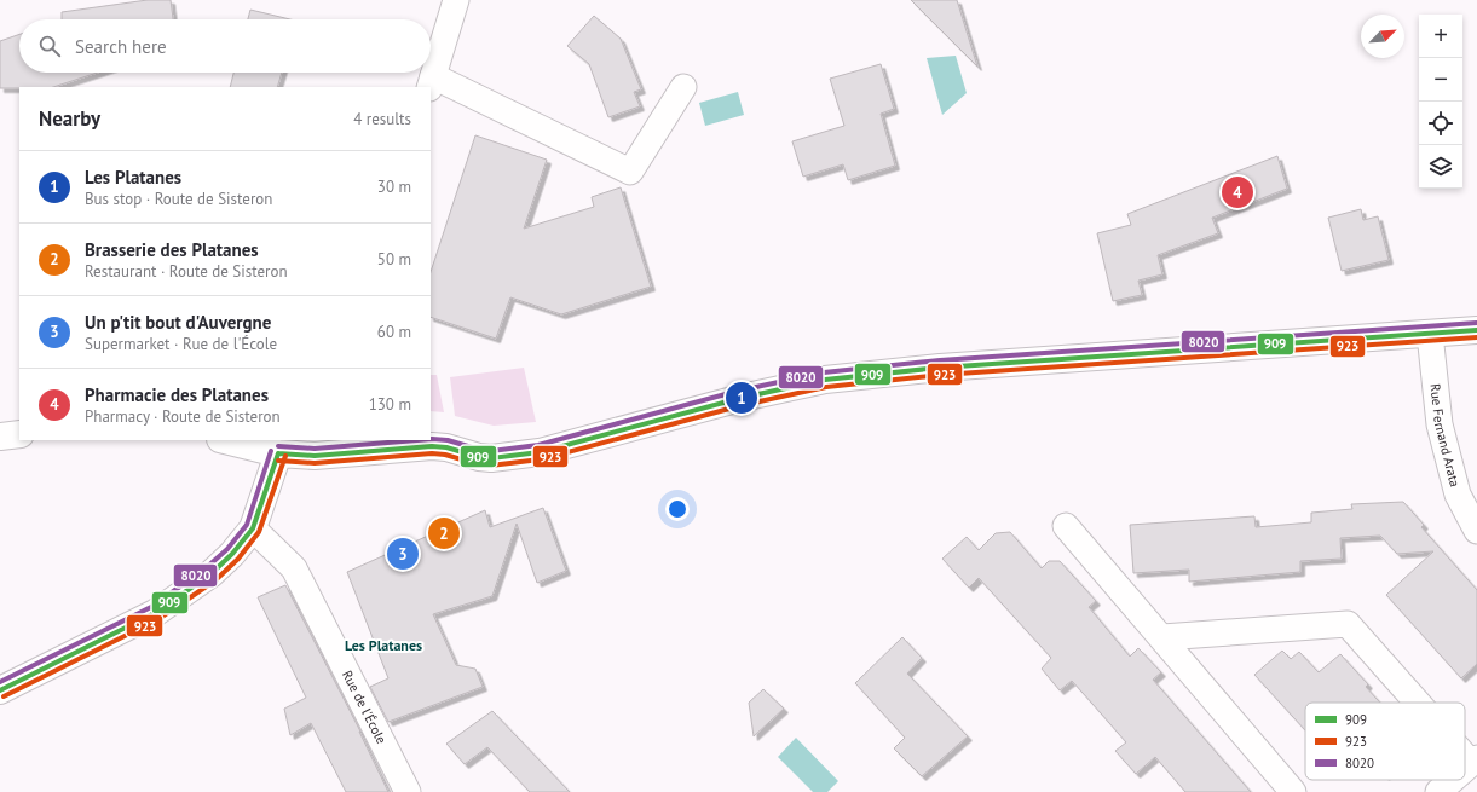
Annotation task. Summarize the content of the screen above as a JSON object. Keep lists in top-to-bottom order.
{
  "streets": {
    "street": ["Rue Fernand Arata", "Rue de l'École"]
  },
  "districts": ["Les Platanes"],
  "lines": ["transit line 8020", "transit line 909", "transit line 923"],
  "legend": ["909", "923", "8020"],
  "north": "top right",
  "page": {
    "map_buttons": ["+", "−"],
    "search": "Search here",
    "heading": ["Nearby", "4 results"],
    "list": [
      {
        "mark": "1",
        "name": "Les Platanes",
        "note": "Bus stop · Route de Sisteron",
        "value": "30 m"
      },
      {
        "mark": "2",
        "name": "Brasserie des Platanes",
        "note": "Restaurant · Route de Sisteron",
        "value": "50 m"
      },
      {
        "mark": "3",
        "name": "Un p'tit bout d'Auvergne",
        "note": "Supermarket · Rue de l'École",
        "value": "60 m"
      },
      {
        "mark": "4",
        "name": "Pharmacie des Platanes",
        "note": "Pharmacy · Route de Sisteron",
        "value": "130 m"
      }
    ],
    "pins": [
      "4",
      "1",
      "2",
      "3"
    ]
  }
}
